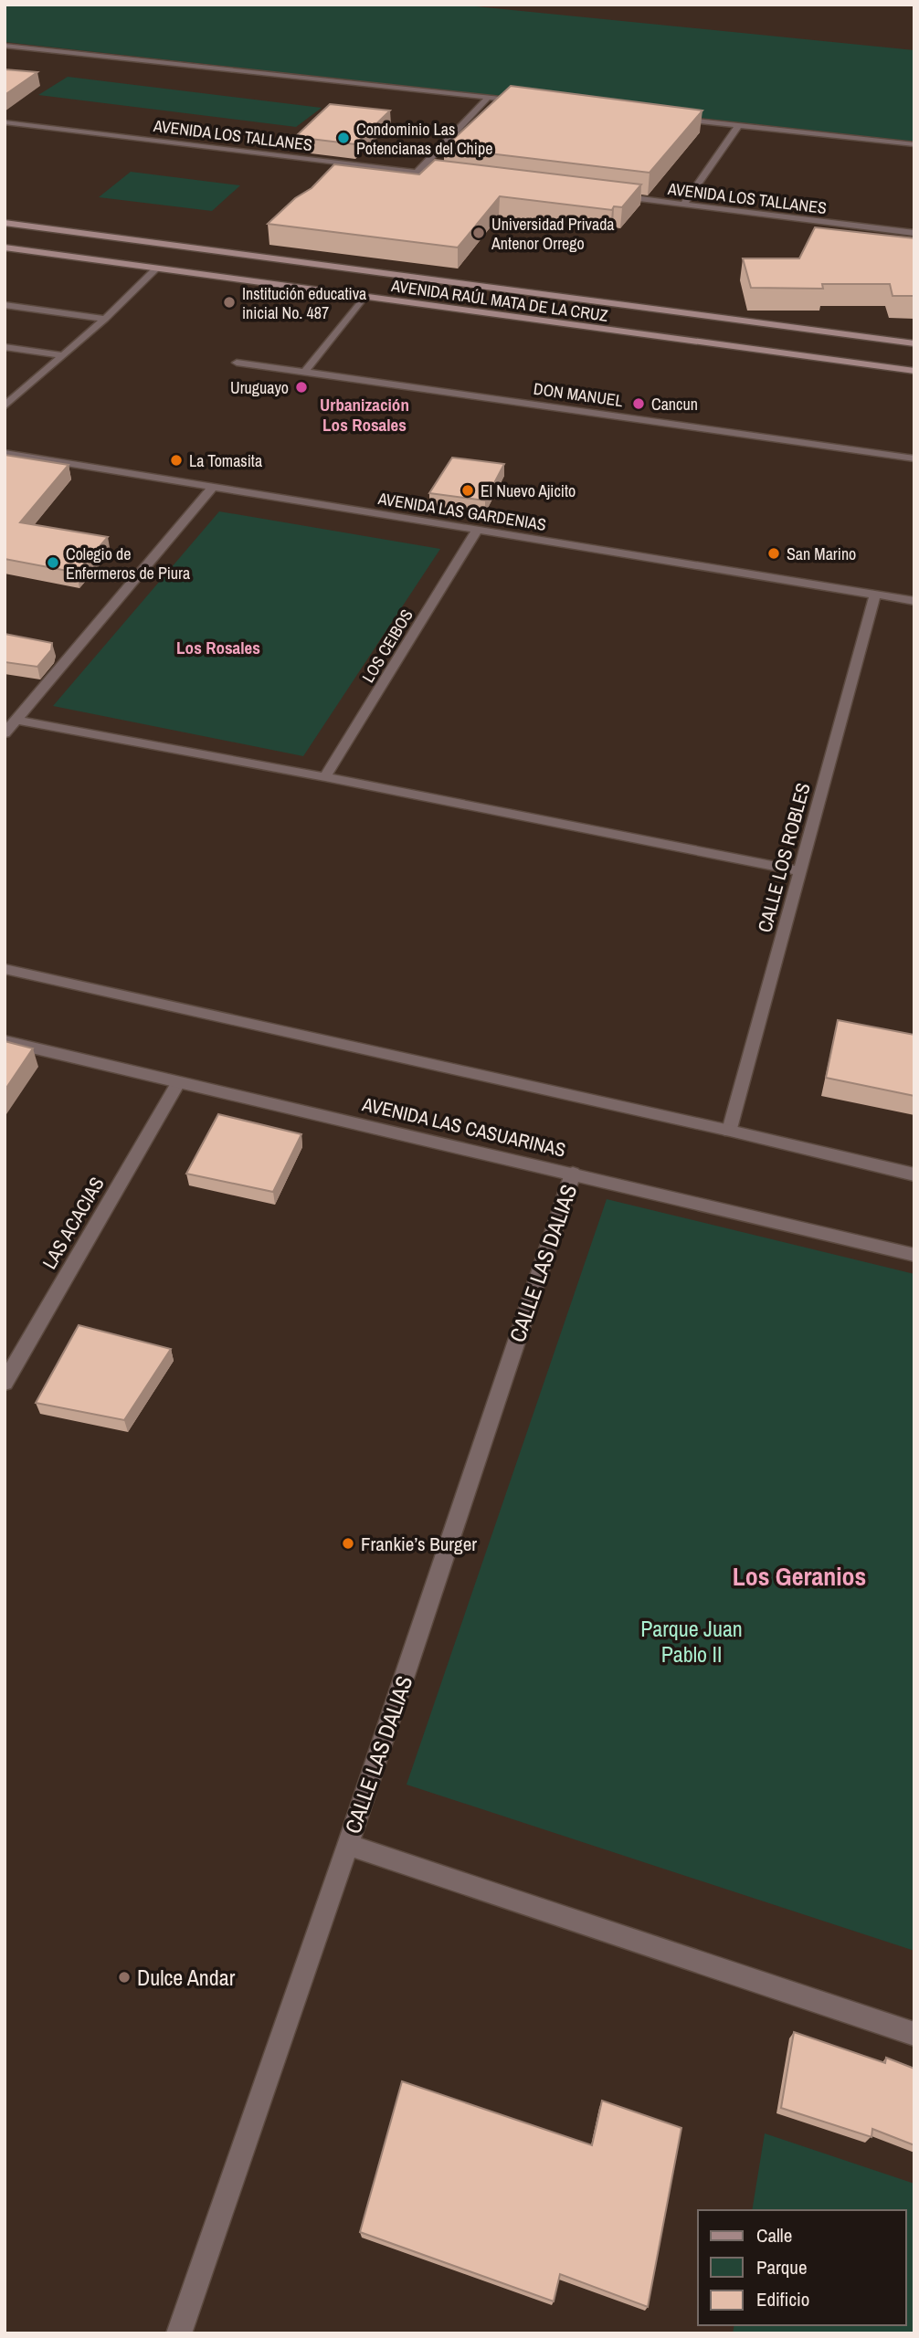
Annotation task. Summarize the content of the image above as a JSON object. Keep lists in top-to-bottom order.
{
  "streets": {
    "main road": ["AVENIDA RAÚL MATA DE LA CRUZ"],
    "street": [
      "AVENIDA LOS TALLANES",
      "DON MANUEL",
      "AVENIDA LAS GARDENIAS",
      "LOS CEIBOS",
      "CALLE LOS ROBLES",
      "AVENIDA LAS CASUARINAS",
      "LAS ACACIAS",
      "CALLE LAS DALIAS"
    ]
  },
  "crossings": [
    ["AVENIDA LAS GARDENIAS", "LOS CEIBOS"],
    ["AVENIDA LAS GARDENIAS", "CALLE LOS ROBLES"],
    ["AVENIDA LAS CASUARINAS", "LAS ACACIAS"],
    ["AVENIDA LAS CASUARINAS", "CALLE LAS DALIAS"]
  ],
  "districts": ["Urbanización Los Rosales", "Los Rosales", "Los Geranios"],
  "parks": ["Parque Juan Pablo II"],
  "places": [
    "Condominio Las Potencianas del Chipe",
    "Universidad Privada Antenor Orrego",
    "Institución educativa inicial No. 487",
    "Uruguayo",
    "Cancun",
    "La Tomasita",
    "El Nuevo Ajicito",
    "San Marino",
    "Colegio de Enfermeros de Piura",
    "Frankie’s Burger",
    "Dulce Andar"
  ],
  "legend": ["Calle", "Parque", "Edificio"]
}
